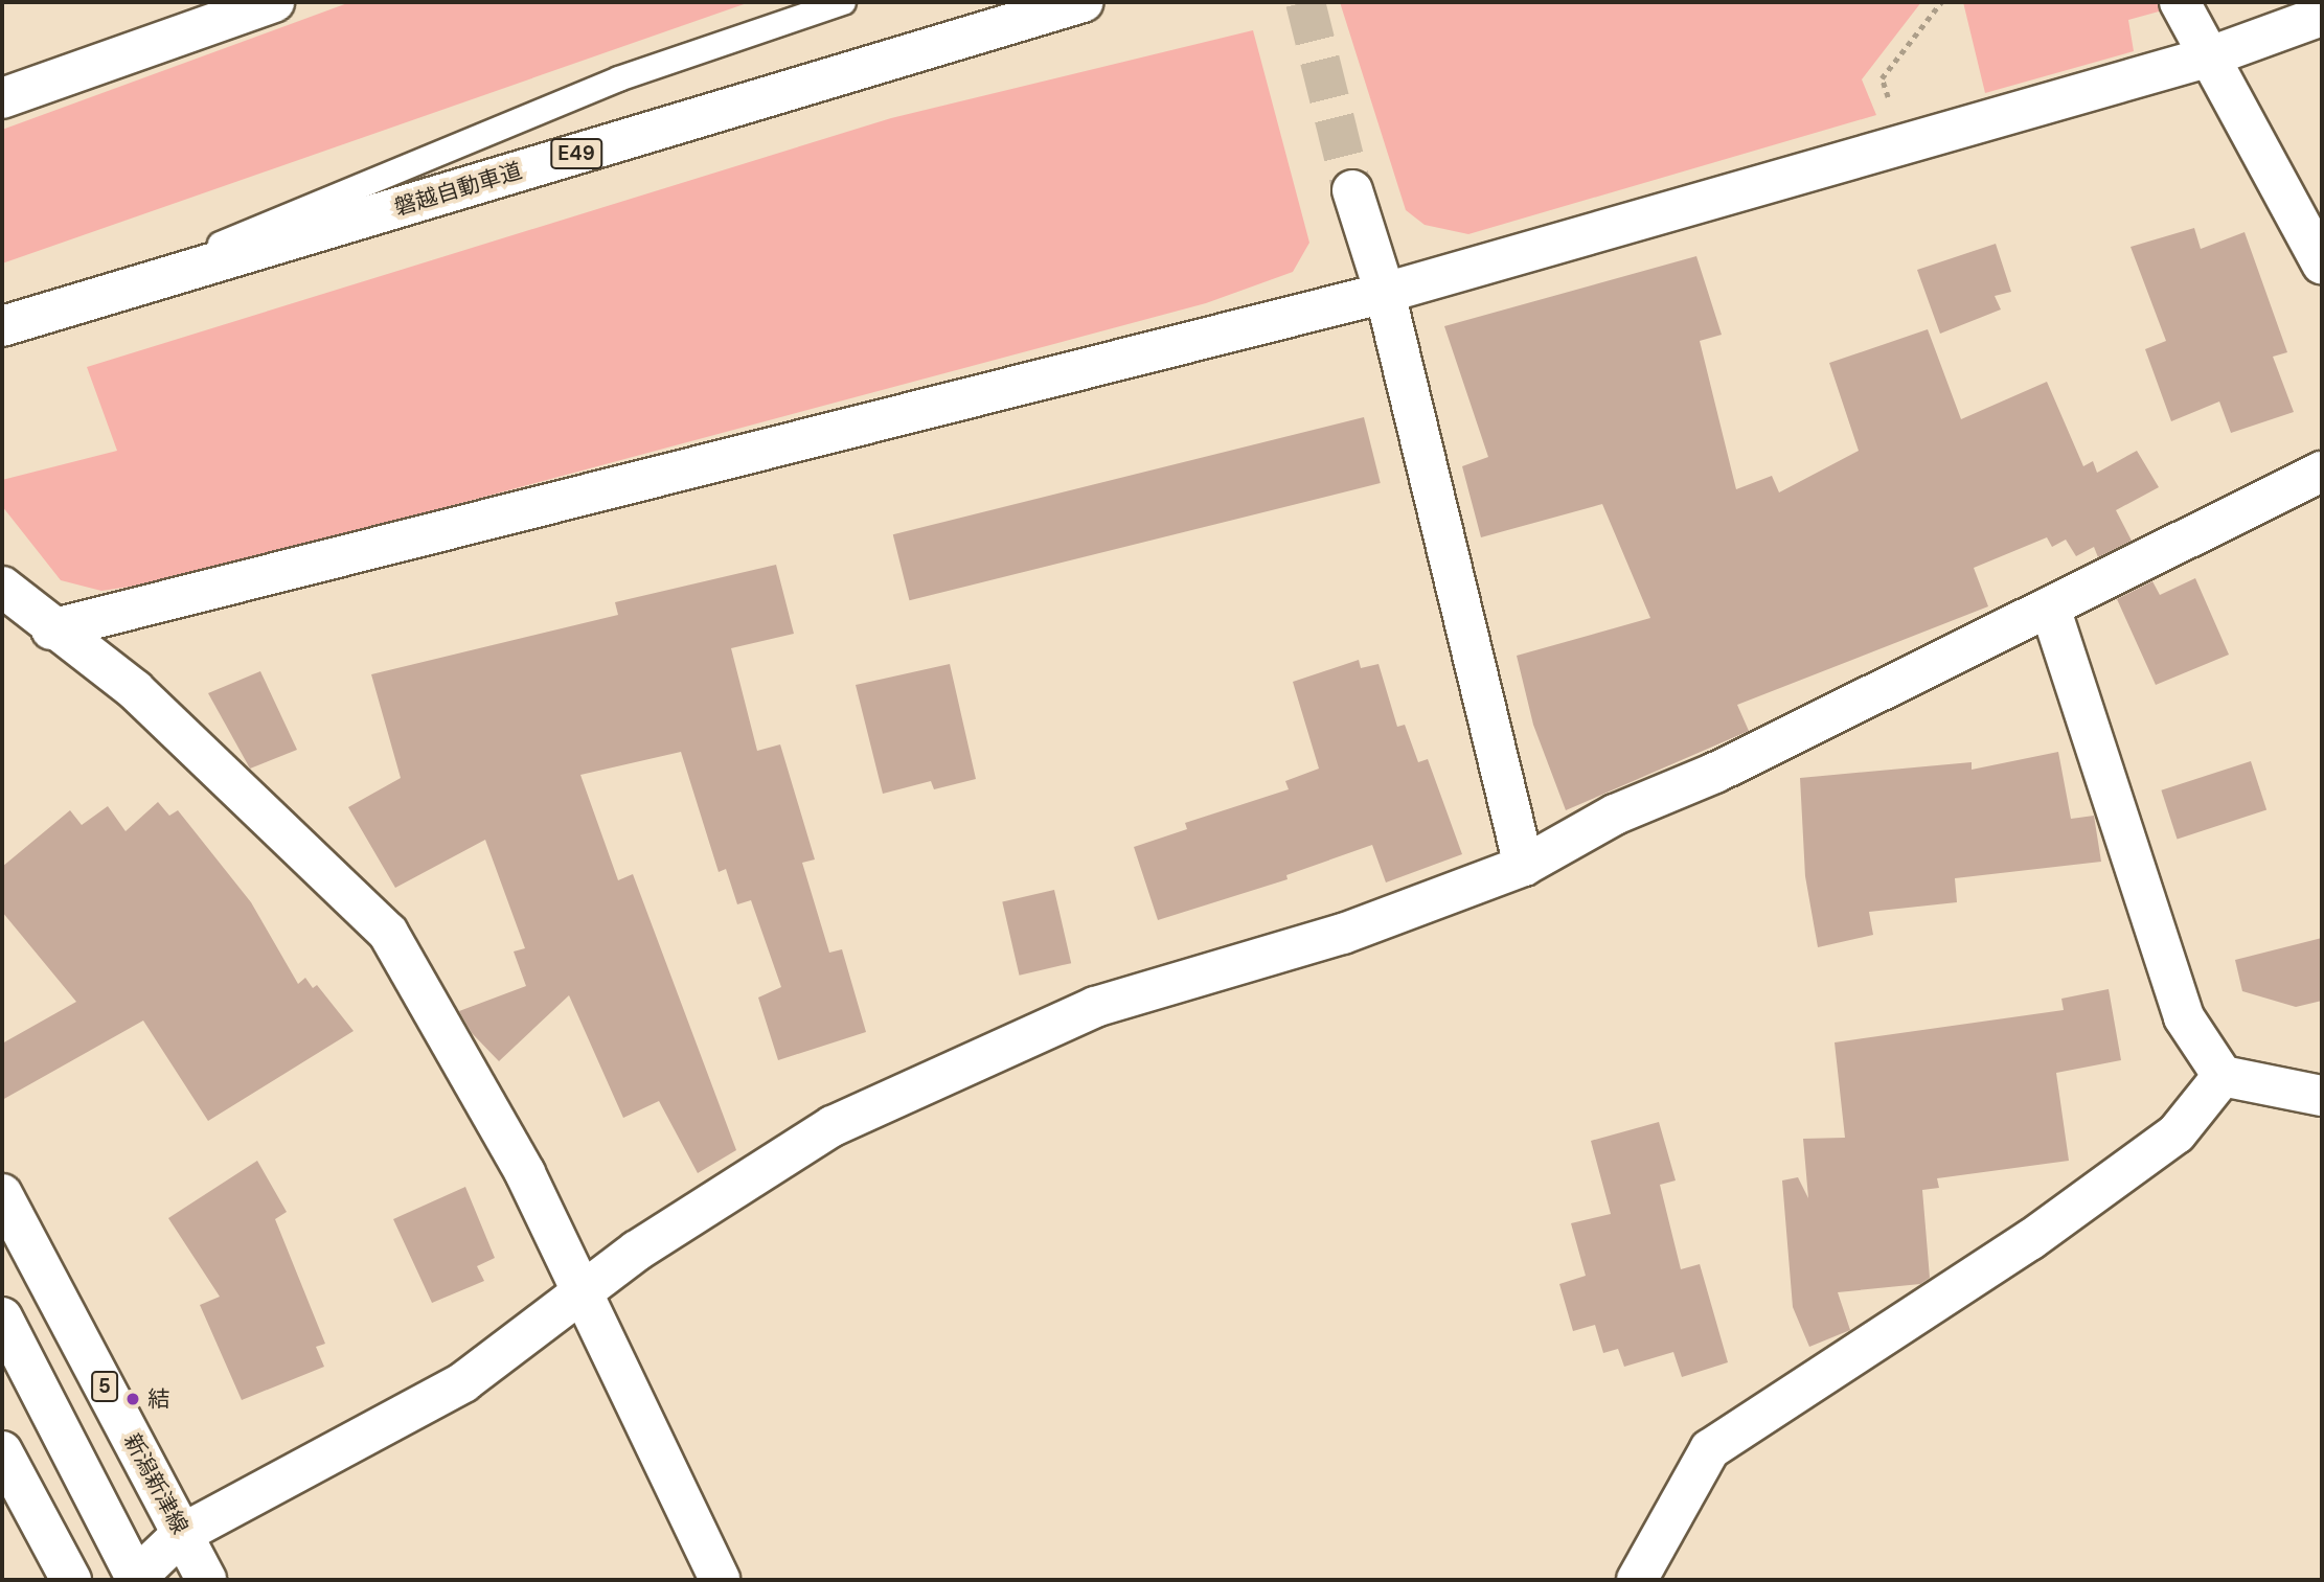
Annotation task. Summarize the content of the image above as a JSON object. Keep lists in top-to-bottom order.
{
  "streets": {
    "main road": [
      "E49",
      "磐越自動車道",
      "5",
      "新潟新津線"
    ]
  },
  "places": ["結"]
}
